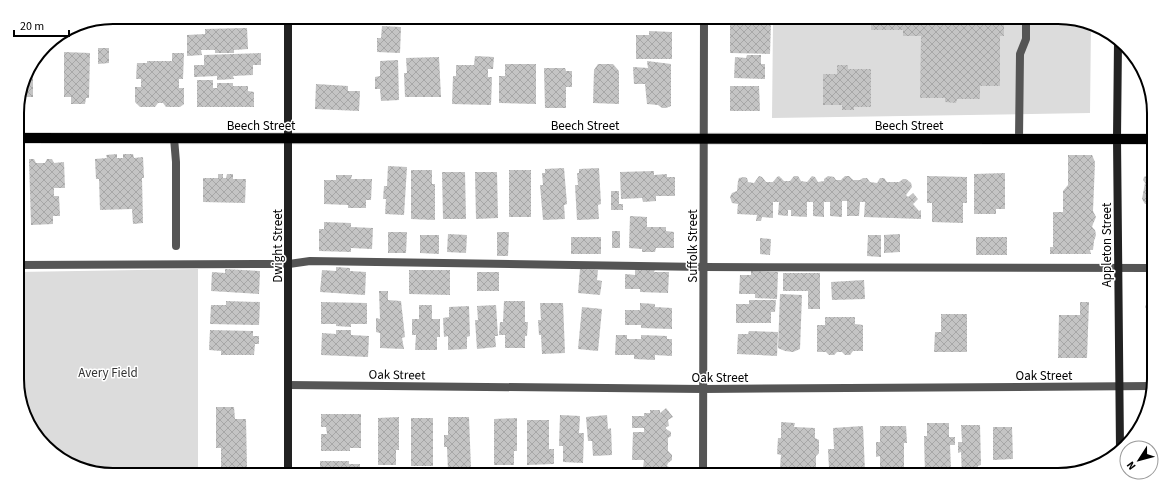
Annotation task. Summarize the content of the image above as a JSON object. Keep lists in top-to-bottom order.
{
  "streets": {
    "main road": ["Beech Street"],
    "street": [
      "Appleton Street",
      "Dwight Street",
      "Suffolk Street",
      "Oak Street"
    ]
  },
  "crossings": [
    ["Beech Street", "Appleton Street"],
    ["Beech Street", "Dwight Street"],
    ["Beech Street", "Suffolk Street"],
    ["Appleton Street", "Oak Street"],
    ["Dwight Street", "Oak Street"],
    ["Suffolk Street", "Oak Street"]
  ],
  "parks": ["Avery Field"],
  "scale_bar": "20 m",
  "north": "bottom left"
}
